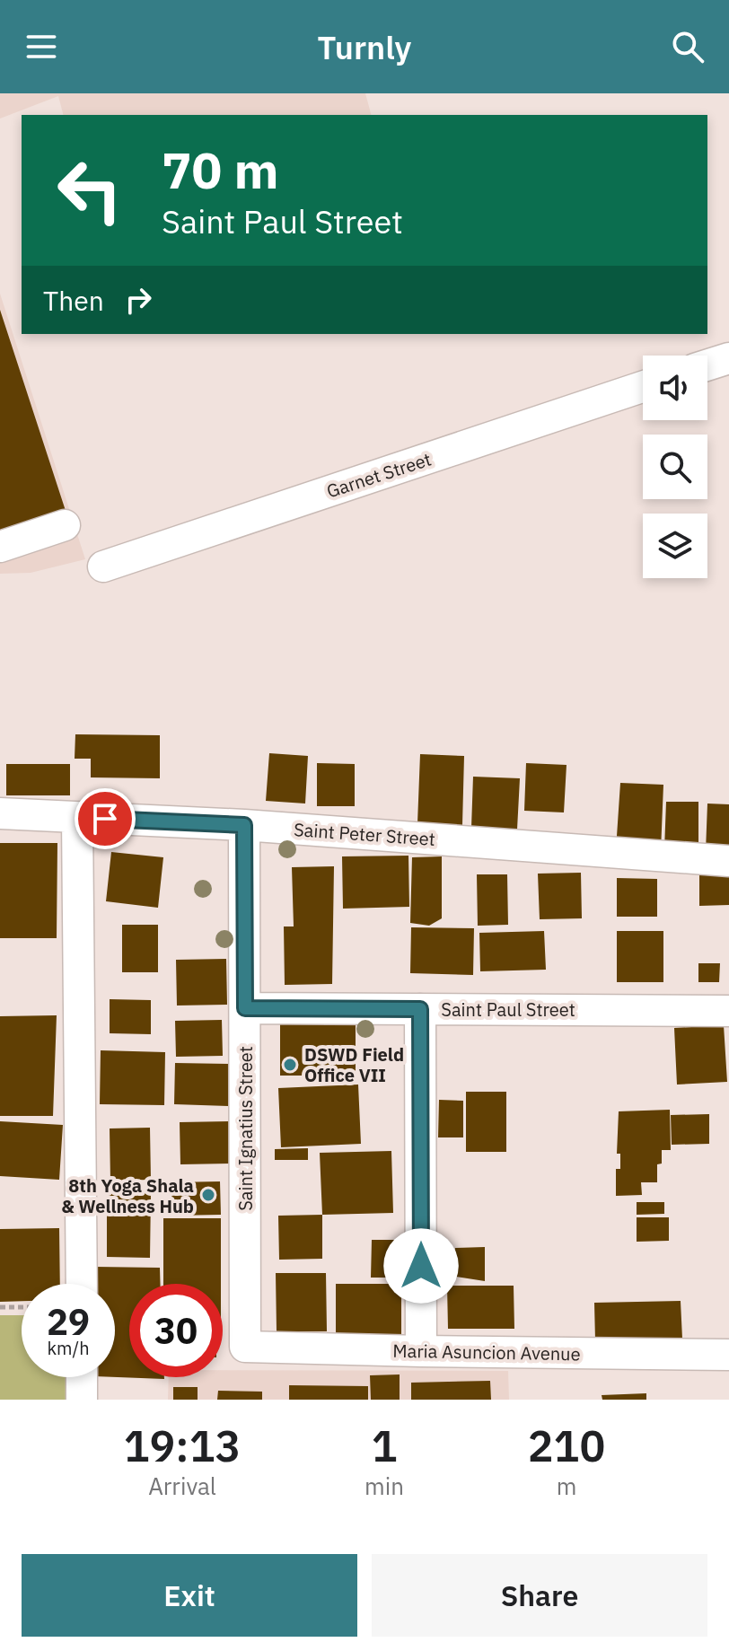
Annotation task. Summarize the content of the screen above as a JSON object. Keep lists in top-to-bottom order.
{
  "streets": {
    "street": [
      "Garnet Street",
      "Saint Peter Street",
      "Saint Paul Street",
      "Saint Ignatius Street",
      "Maria Asuncion Avenue"
    ]
  },
  "crossings": [
    ["Saint Peter Street", "Saint Ignatius Street"],
    ["Saint Paul Street", "Saint Ignatius Street"],
    ["Saint Ignatius Street", "Maria Asuncion Avenue"]
  ],
  "places": ["DSWD Field Office VII", "8th Yoga Shala & Wellness Hub"],
  "page": {
    "header": "Turnly",
    "turn": ["70 m", "Saint Paul Street"],
    "then": "Then",
    "speed": "29 km/h",
    "limit": "30",
    "eta": [
      "19:13",
      "Arrival",
      "1",
      "min",
      "210",
      "m"
    ],
    "buttons": ["Exit", "Share"]
  }
}
